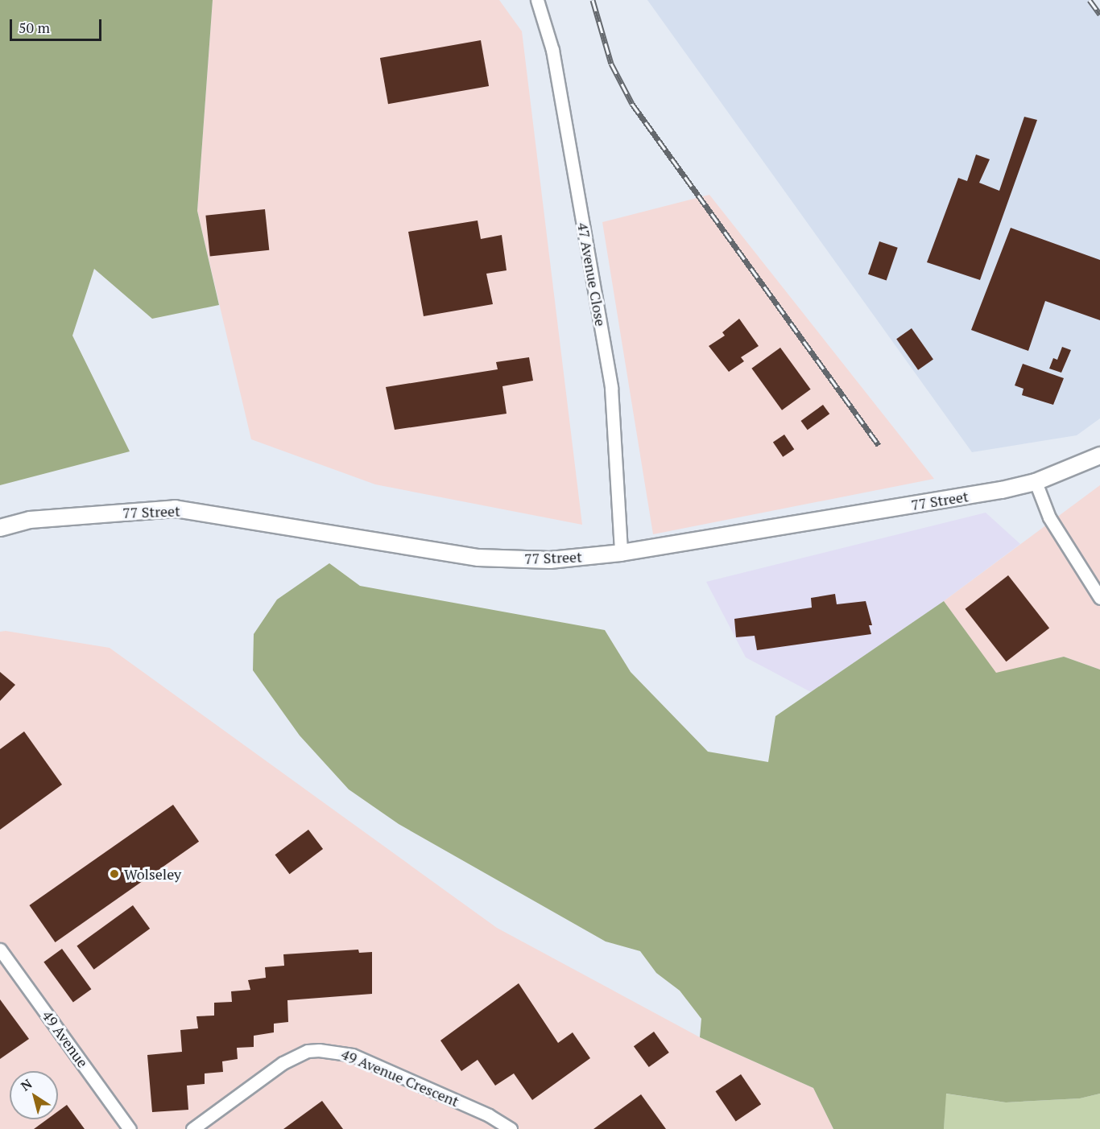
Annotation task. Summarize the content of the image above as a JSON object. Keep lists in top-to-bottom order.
{
  "streets": {
    "main road": ["77 Street"],
    "street": ["47 Avenue Close", "49 Avenue", "49 Avenue Crescent"]
  },
  "crossings": [
    ["47 Avenue Close", "77 Street"]
  ],
  "places": ["Wolseley"],
  "scale_bar": "50 m",
  "north": "top left"
}
